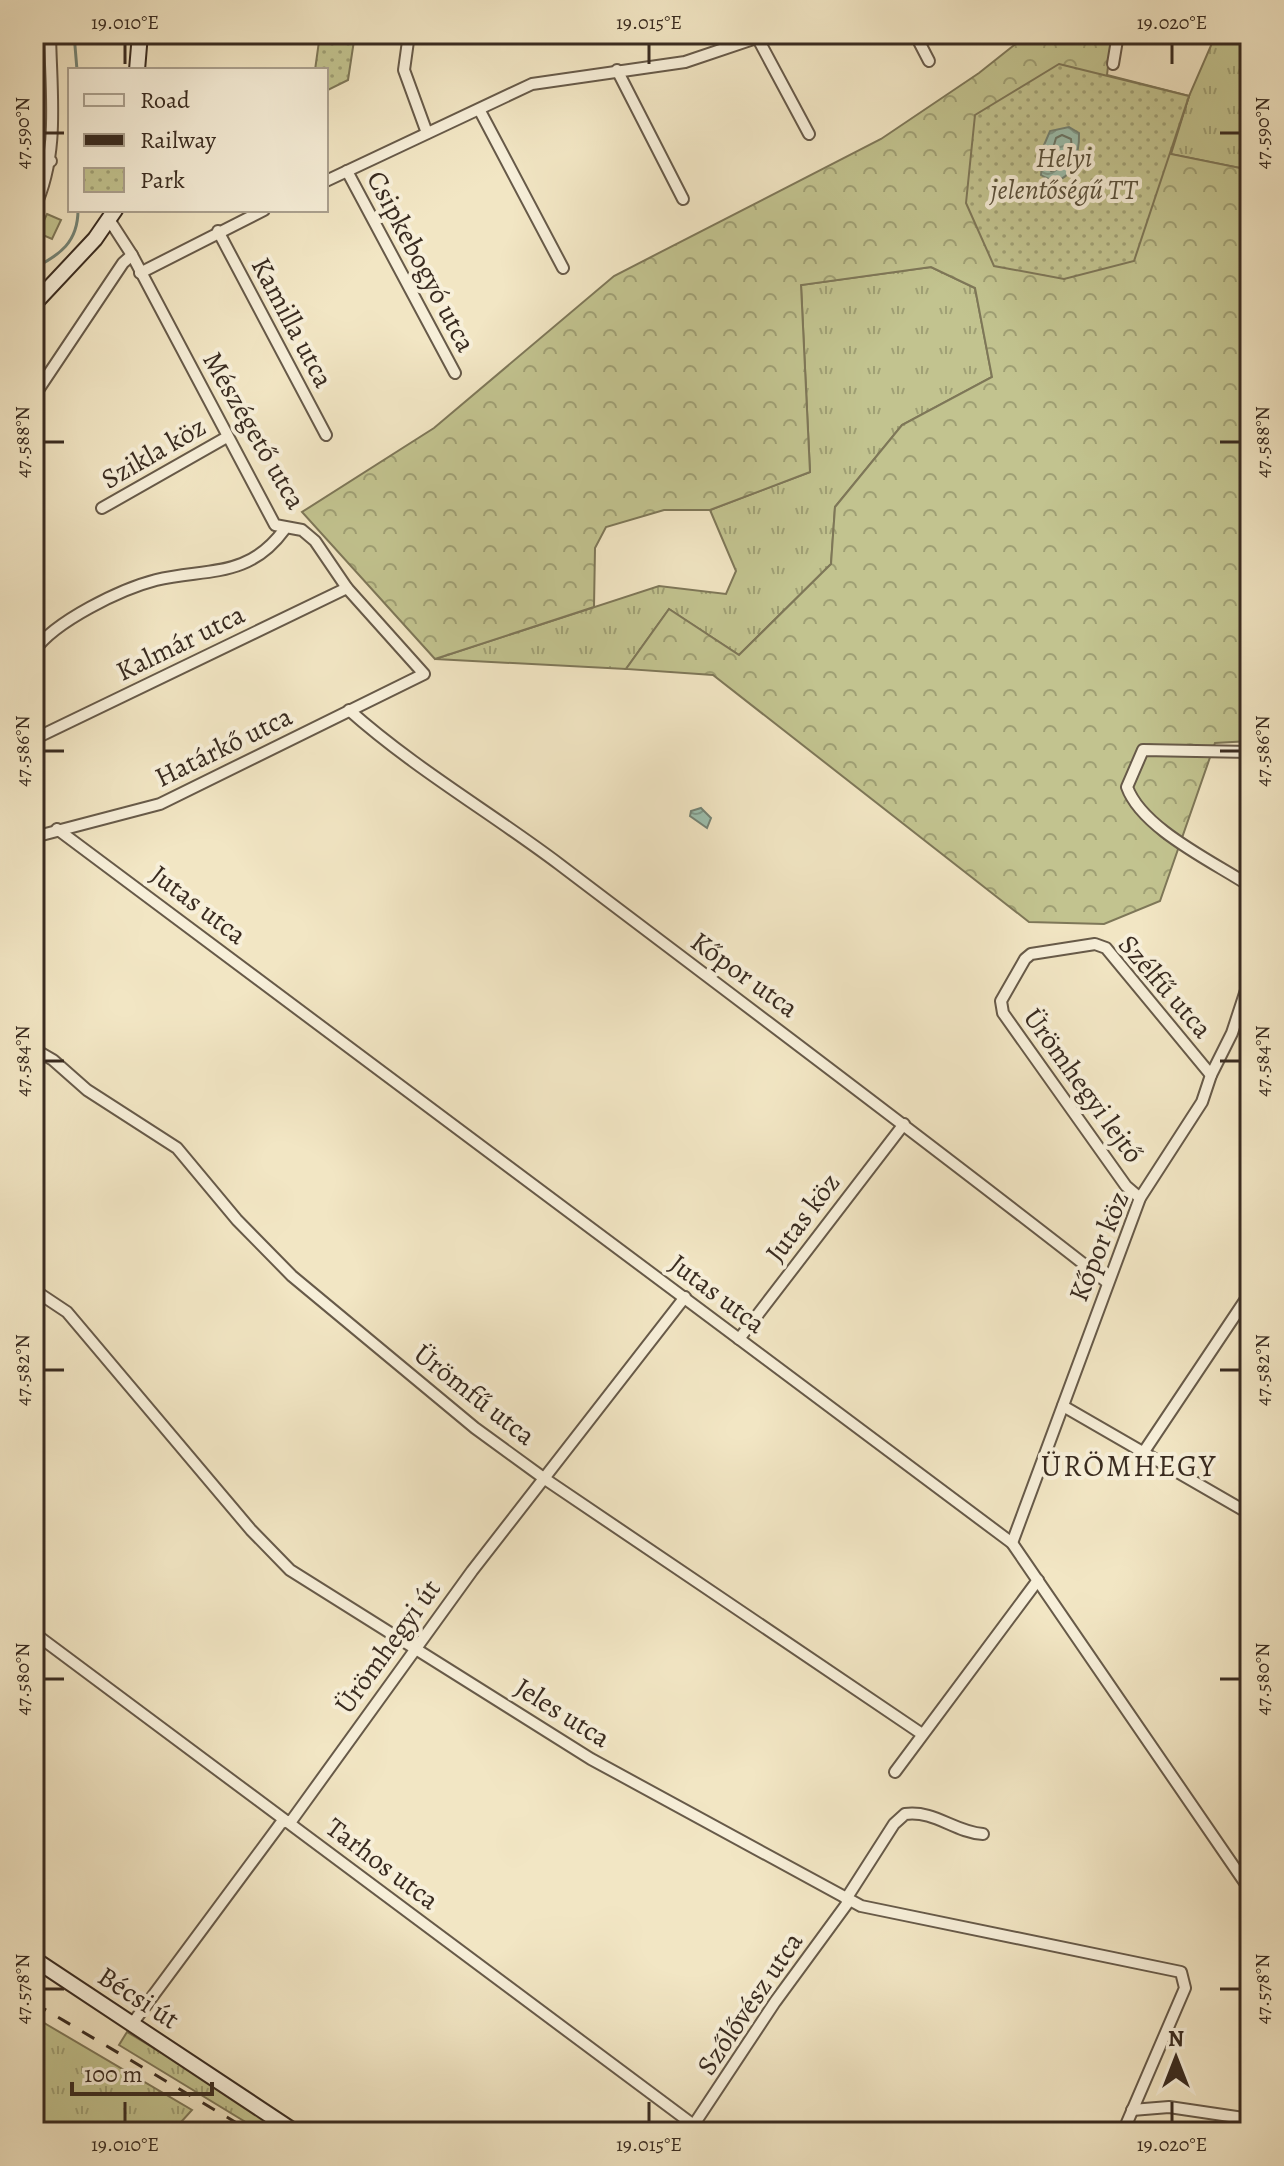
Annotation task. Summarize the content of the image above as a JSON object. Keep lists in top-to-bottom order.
{
  "streets": {
    "street": [
      "Csipkebogyó utca",
      "Kamilla utca",
      "Mészégető utca",
      "Szikla köz",
      "Kalmár utca",
      "Határkő utca",
      "Jutas utca",
      "Kőpor utca",
      "Szélfű utca",
      "Ürömhegyi lejtő",
      "Jutas köz",
      "Kőpor köz",
      "Ürömfű utca",
      "Ürömhegyi út",
      "Jeles utca",
      "Tarhos utca",
      "Bécsi út",
      "Szőlővész utca"
    ]
  },
  "crossings": [
    ["Mészégető utca", "Szikla köz"],
    ["Mészégető utca", "Kalmár utca"],
    ["Mészégető utca", "Határkő utca"],
    ["Határkő utca", "Jutas utca"],
    ["Határkő utca", "Kőpor utca"],
    ["Jutas utca", "Jutas köz"],
    ["Jutas utca", "Kőpor köz"],
    ["Jutas utca", "Ürömhegyi út"],
    ["Kőpor utca", "Jutas köz"],
    ["Kőpor utca", "Kőpor köz"],
    ["Szélfű utca", "Ürömhegyi lejtő"],
    ["Szélfű utca", "Kőpor köz"],
    ["Ürömhegyi lejtő", "Kőpor köz"],
    ["Ürömfű utca", "Ürömhegyi út"],
    ["Ürömhegyi út", "Jeles utca"],
    ["Ürömhegyi út", "Tarhos utca"],
    ["Ürömhegyi út", "Bécsi út"],
    ["Jeles utca", "Szőlővész utca"],
    ["Tarhos utca", "Szőlővész utca"]
  ],
  "districts": ["ÜRÖMHEGY"],
  "parks": ["Helyi jelentőségű TT"],
  "legend": ["Road", "Railway", "Park"],
  "scale_bar": "100 m",
  "north": "top",
  "coordinates": [
    "19.010°E",
    "19.015°E",
    "19.020°E",
    "47.590°N",
    "47.588°N",
    "47.586°N",
    "47.584°N",
    "47.582°N",
    "47.580°N",
    "47.578°N"
  ]
}
